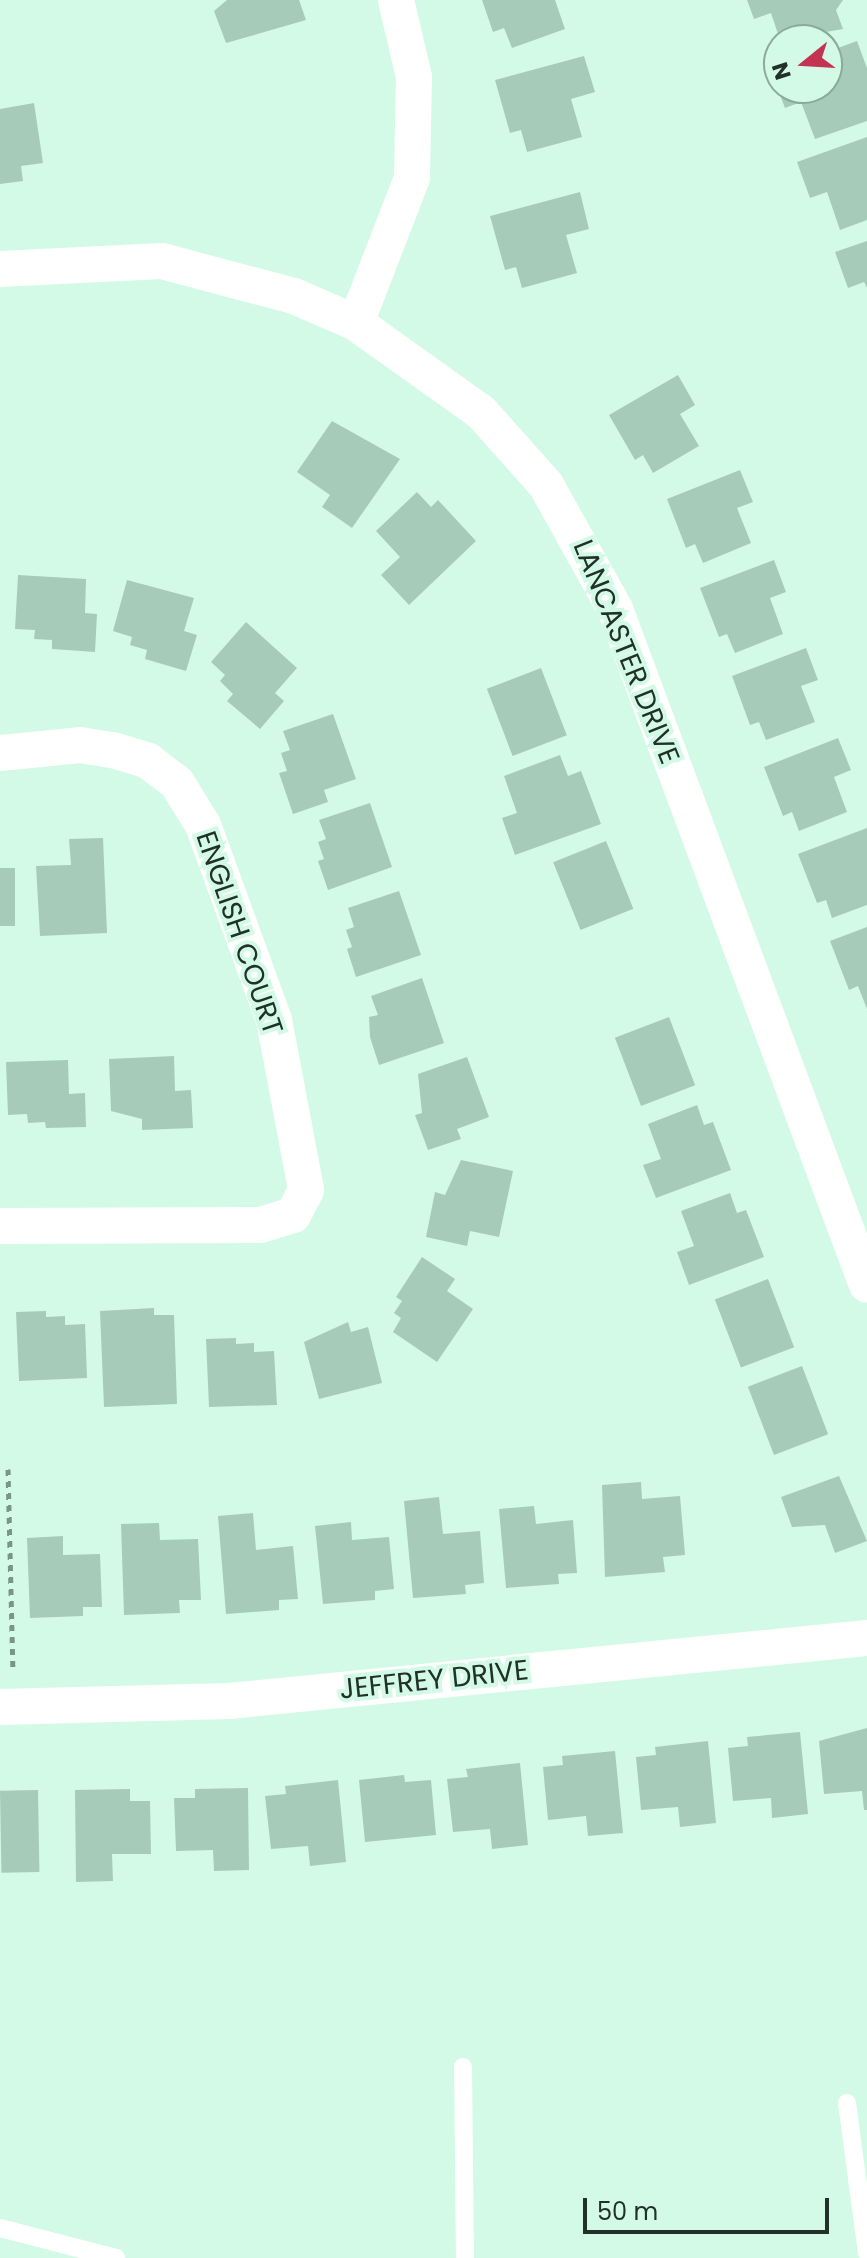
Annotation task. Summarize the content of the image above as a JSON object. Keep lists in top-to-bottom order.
{
  "streets": {
    "street": ["LANCASTER DRIVE", "ENGLISH COURT", "JEFFREY DRIVE"]
  },
  "scale_bar": "50 m",
  "north": "left"
}
